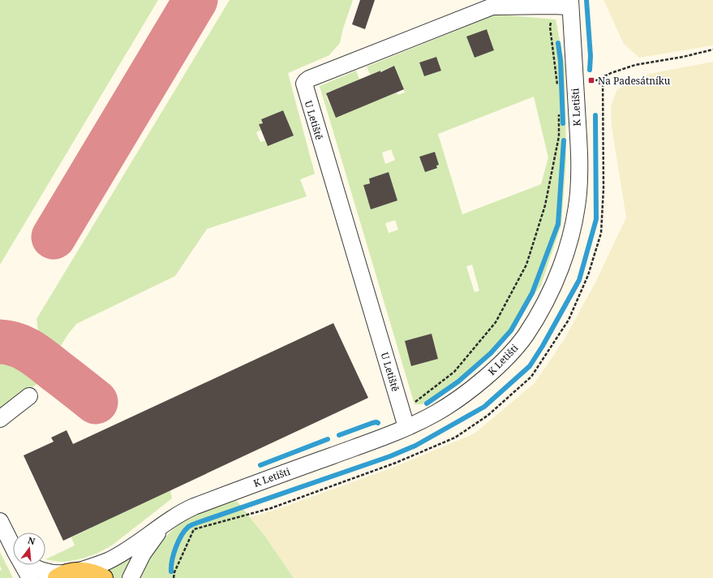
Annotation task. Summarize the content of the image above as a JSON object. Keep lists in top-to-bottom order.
{
  "streets": {
    "street": ["K Letišti", "U Letiště"]
  },
  "crossings": [
    ["K Letišti", "U Letiště"]
  ],
  "places": {
    "transit": ["Na Padesátníku"]
  },
  "north": "top"
}
